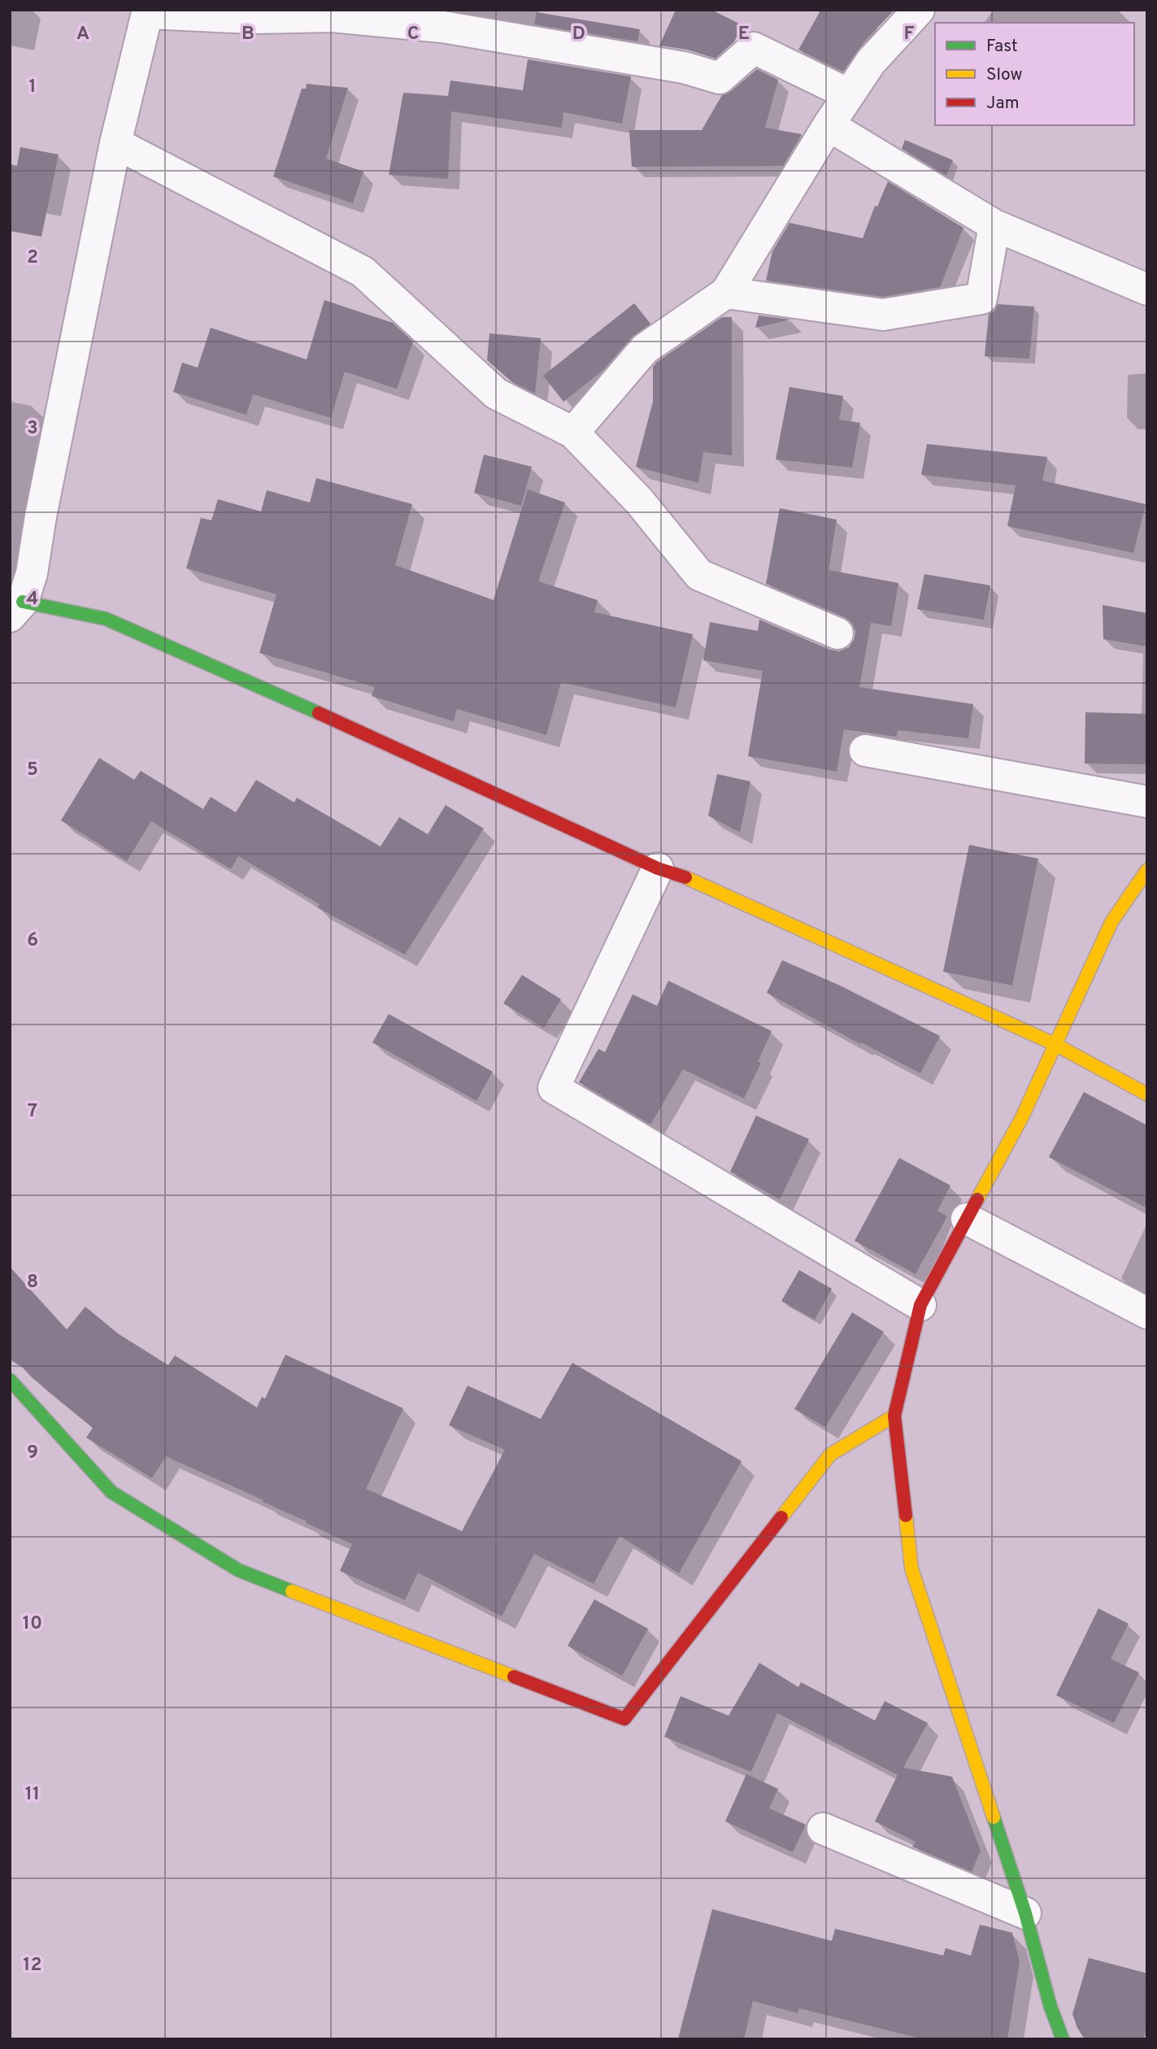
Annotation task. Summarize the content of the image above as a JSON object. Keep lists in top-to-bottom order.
{
  "legend": ["Fast", "Slow", "Jam"],
  "grid": {
    "columns": [
      "A",
      "B",
      "C",
      "D",
      "E",
      "F"
    ],
    "rows": [
      "1",
      "2",
      "3",
      "4",
      "5",
      "6",
      "7",
      "8",
      "9",
      "10",
      "11",
      "12"
    ]
  }
}
